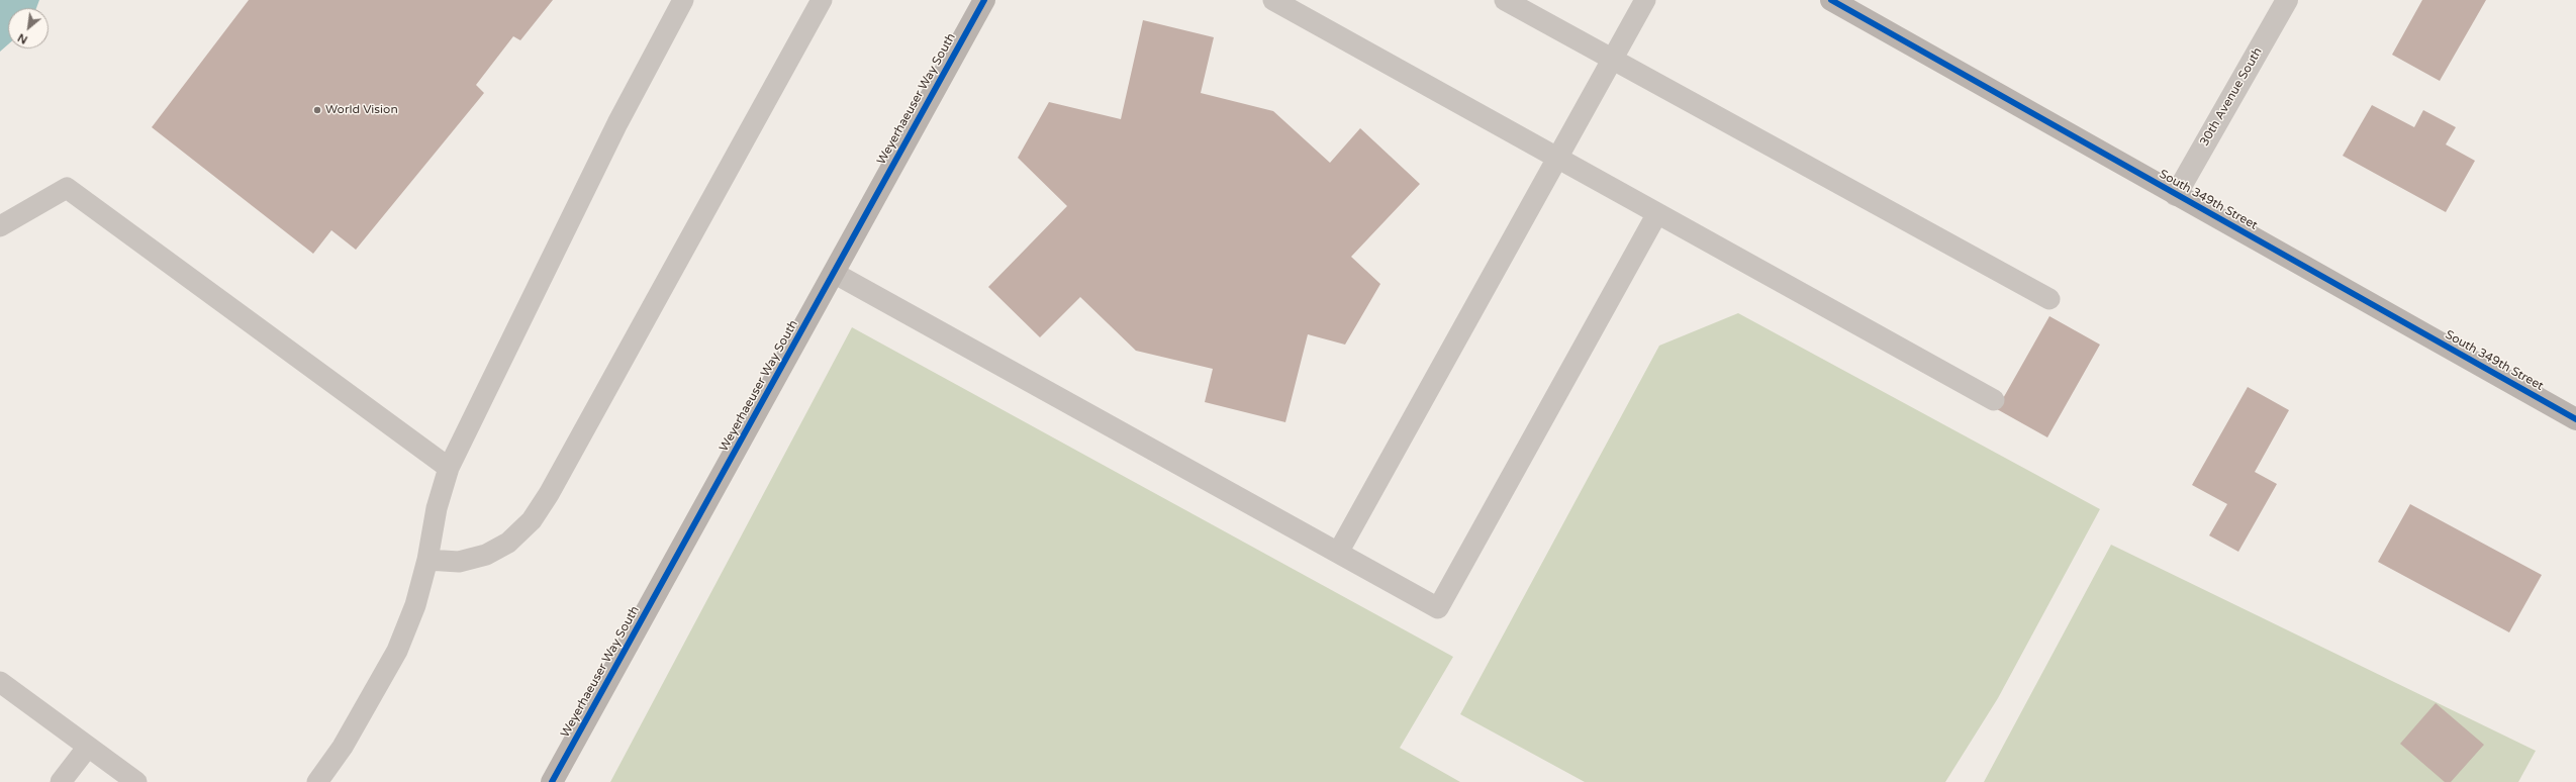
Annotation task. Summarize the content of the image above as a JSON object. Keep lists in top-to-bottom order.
{
  "streets": {
    "street": ["30th Avenue South", "Weyerhaeuser Way South", "South 349th Street"]
  },
  "crossings": [
    ["30th Avenue South", "South 349th Street"]
  ],
  "places": ["World Vision"],
  "north": "bottom left"
}
